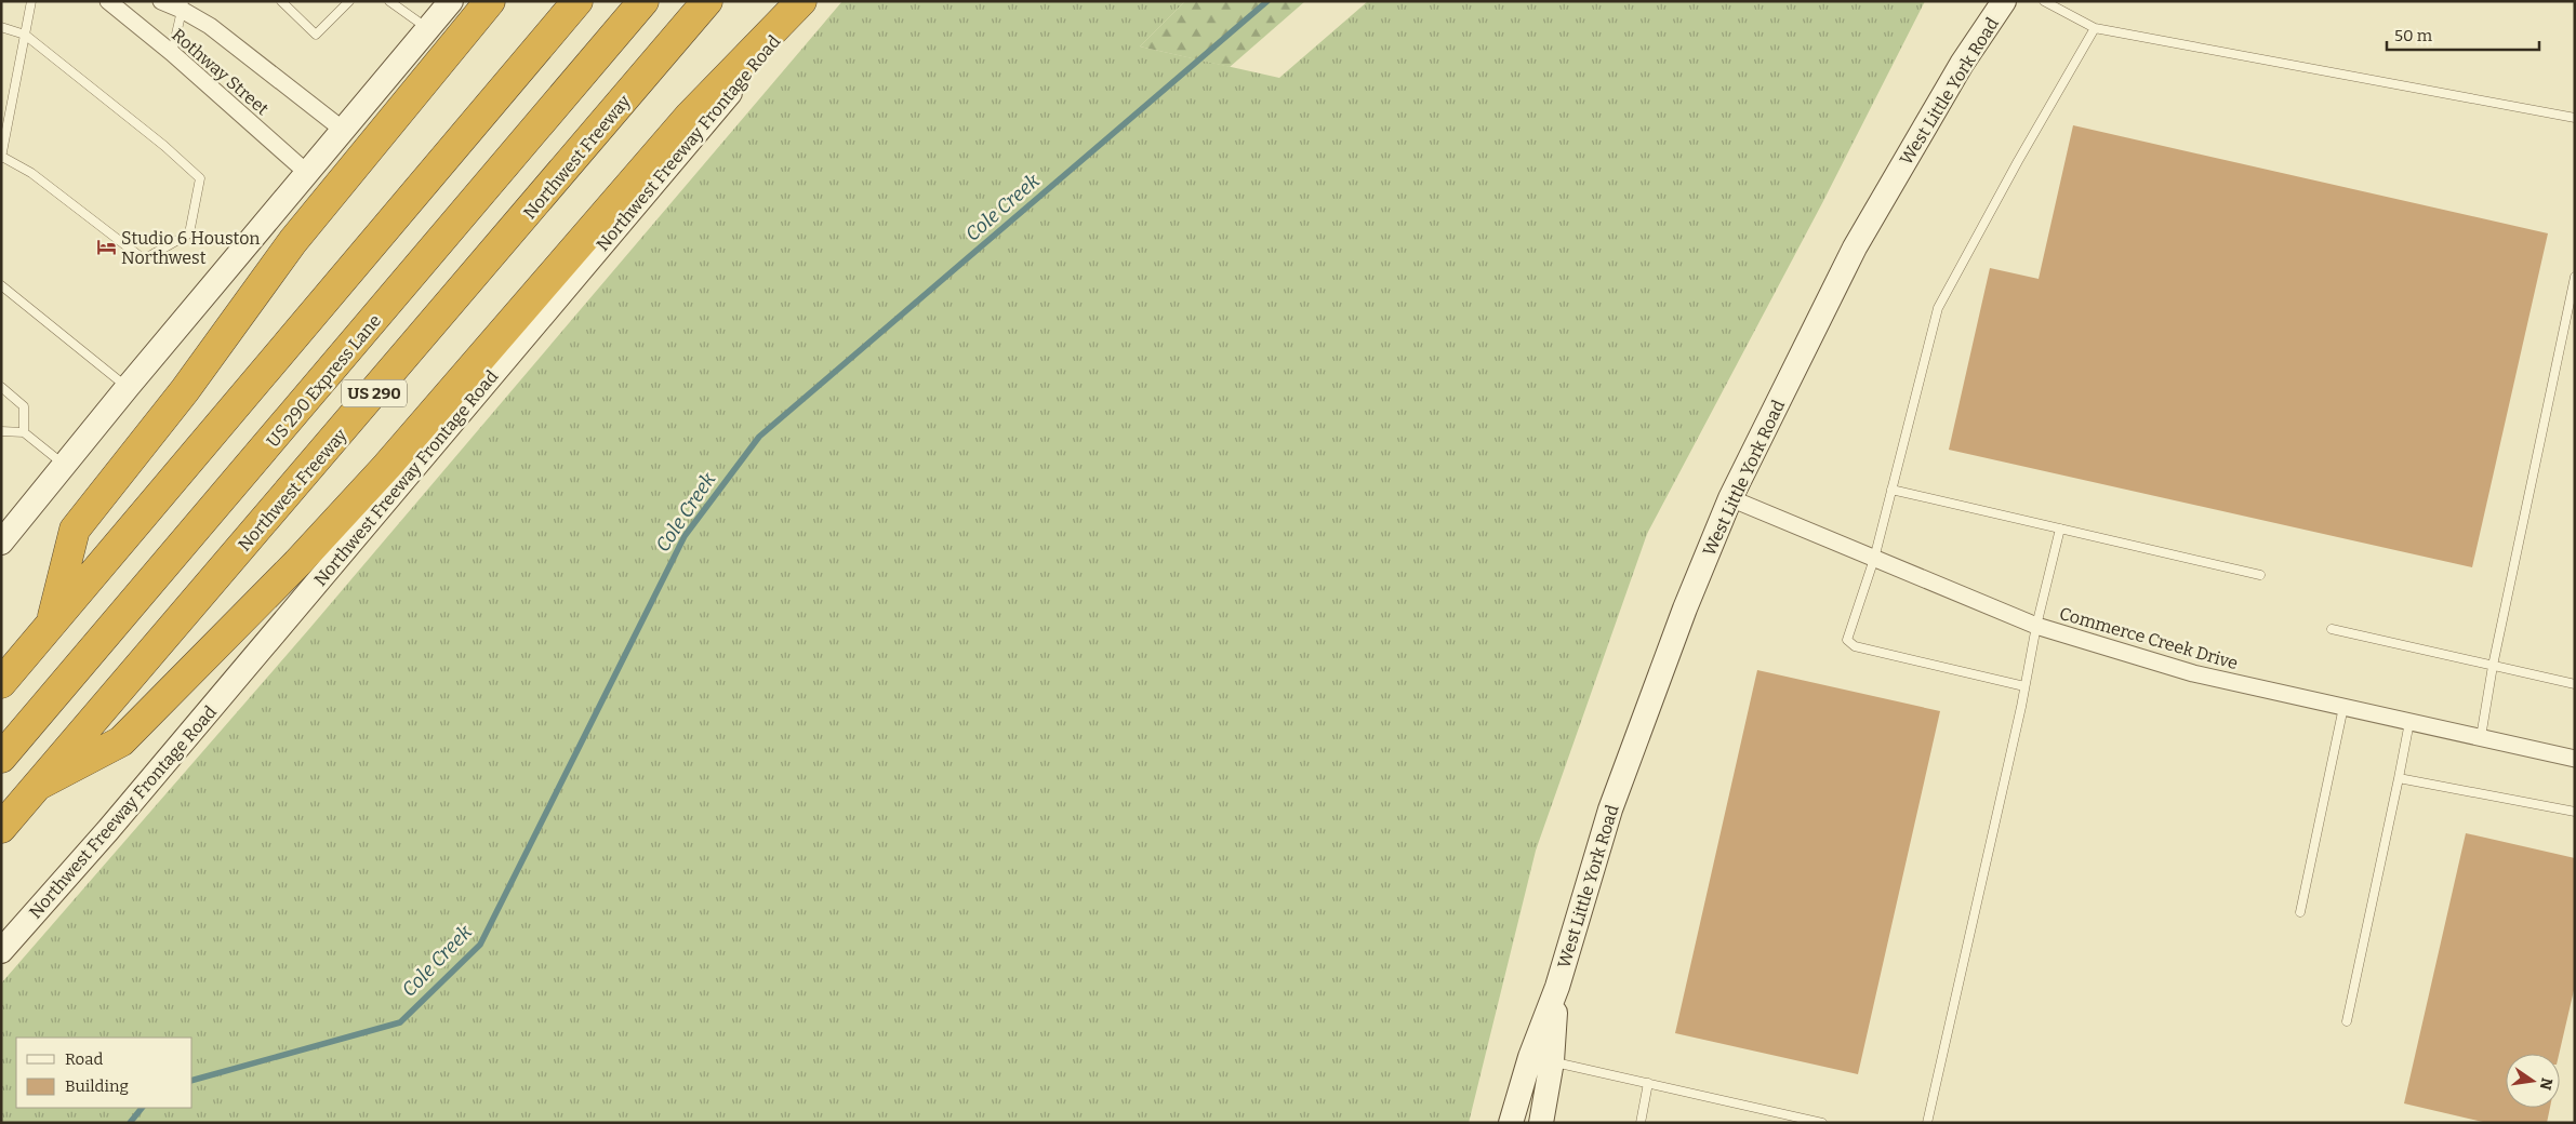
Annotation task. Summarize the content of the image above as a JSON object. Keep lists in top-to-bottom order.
{
  "streets": {
    "highway": ["Northwest Freeway", "US 290 Express Lane", "US 290"],
    "main road": ["West Little York Road", "Northwest Freeway Frontage Road"],
    "street": ["Rothway Street", "Commerce Creek Drive"]
  },
  "crossings": [
    ["West Little York Road", "Commerce Creek Drive"]
  ],
  "water": ["Cole Creek"],
  "places": {
    "hotel": ["Studio 6 Houston Northwest"]
  },
  "legend": ["Road", "Building"],
  "scale_bar": "50 m",
  "north": "right"
}
